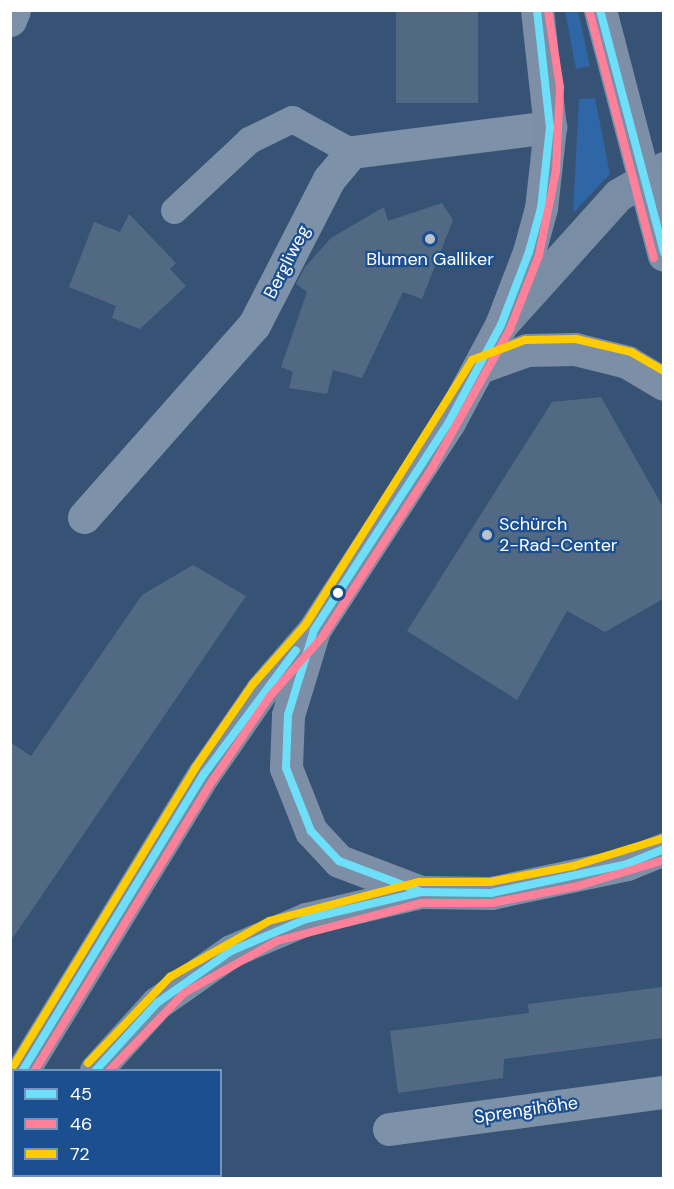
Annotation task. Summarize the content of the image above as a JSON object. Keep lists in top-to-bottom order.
{
  "streets": {
    "street": ["Bergliweg", "Sprengihöhe"]
  },
  "places": ["Blumen Galliker", "Schürch 2-Rad-Center"],
  "lines": ["transit line 45", "transit line 46", "transit line 72"],
  "legend": ["45", "46", "72"]
}
